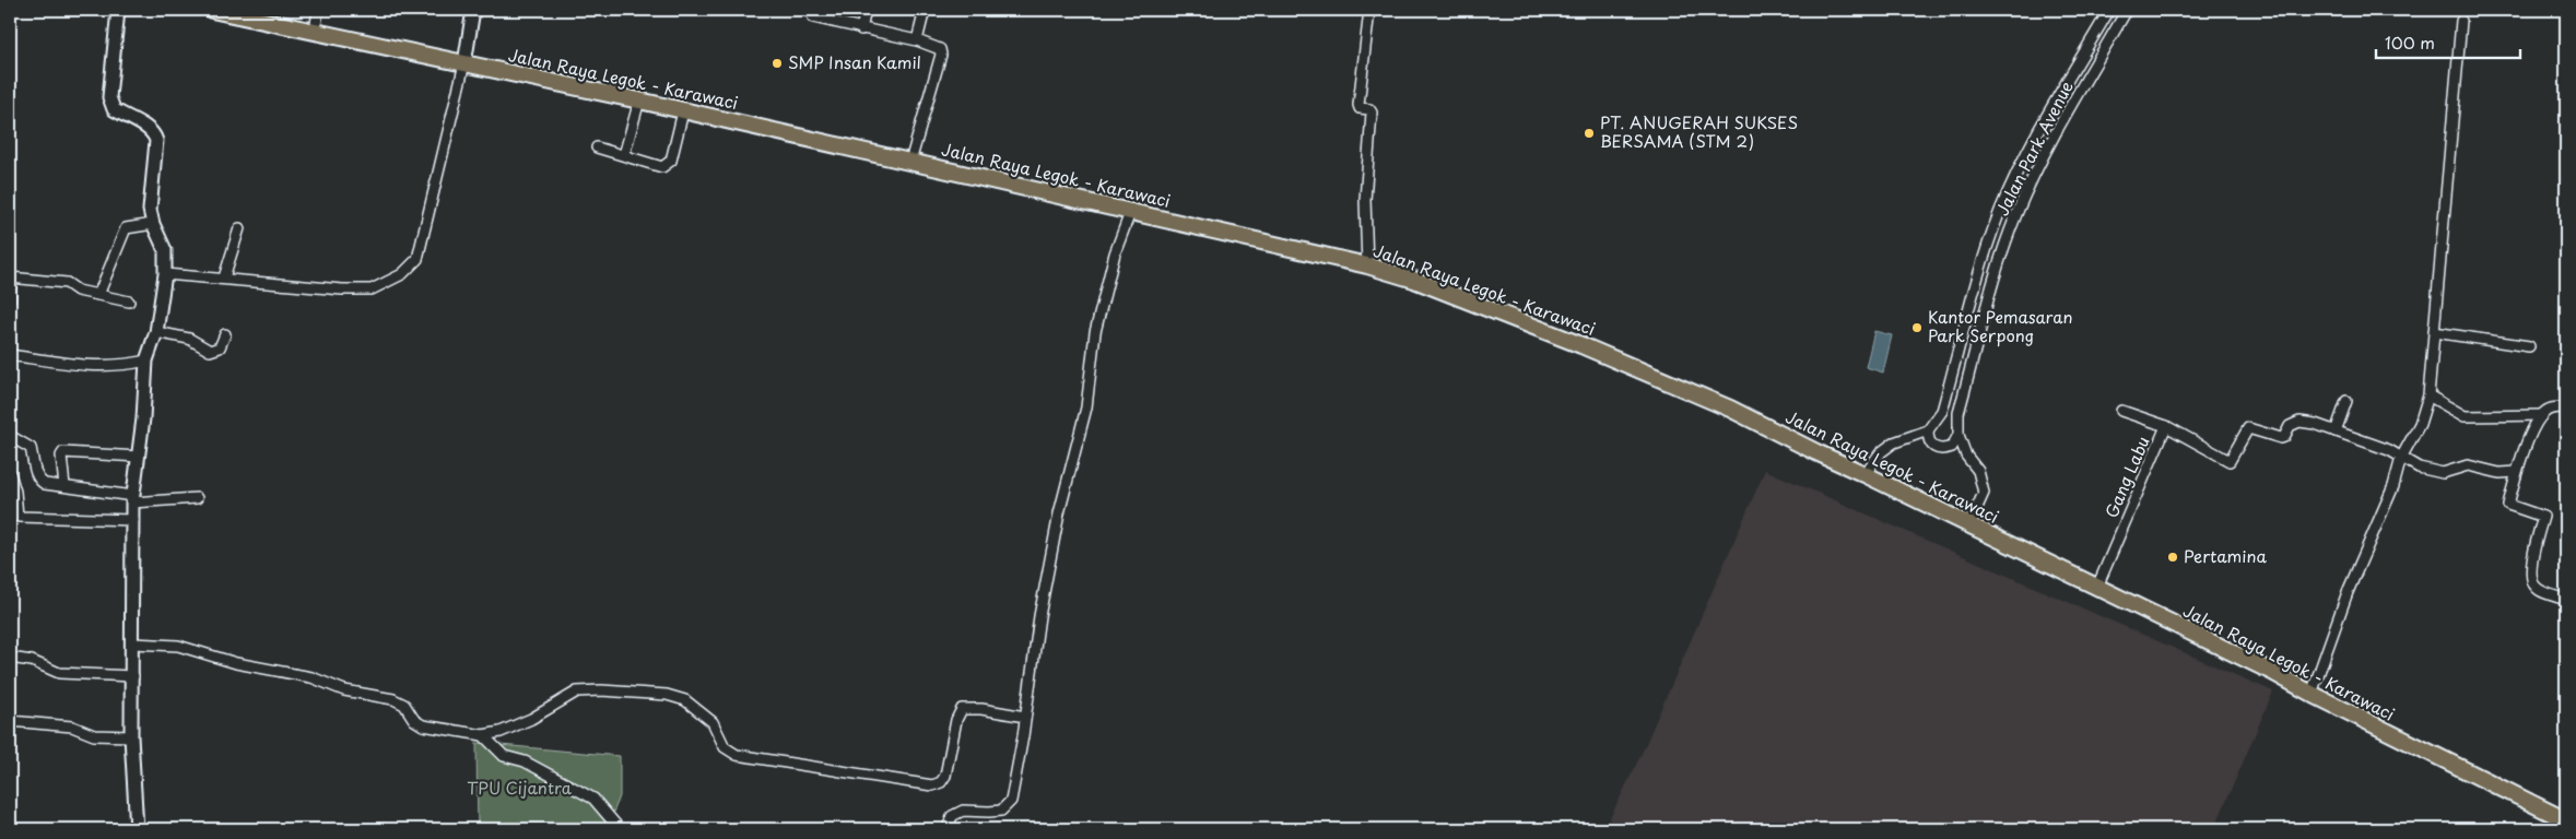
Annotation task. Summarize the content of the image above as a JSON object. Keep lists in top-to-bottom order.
{
  "streets": {
    "main road": ["Jalan Raya Legok - Karawaci"],
    "street": ["Jalan Park Avenue", "Gang Labu"]
  },
  "crossings": [
    ["Jalan Raya Legok - Karawaci", "Jalan Park Avenue"],
    ["Jalan Raya Legok - Karawaci", "Gang Labu"]
  ],
  "parks": ["TPU Cijantra"],
  "places": [
    "SMP Insan Kamil",
    "PT. ANUGERAH SUKSES BERSAMA (STM 2)",
    "Kantor Pemasaran Park Serpong",
    "Pertamina"
  ],
  "scale_bar": "100 m"
}
